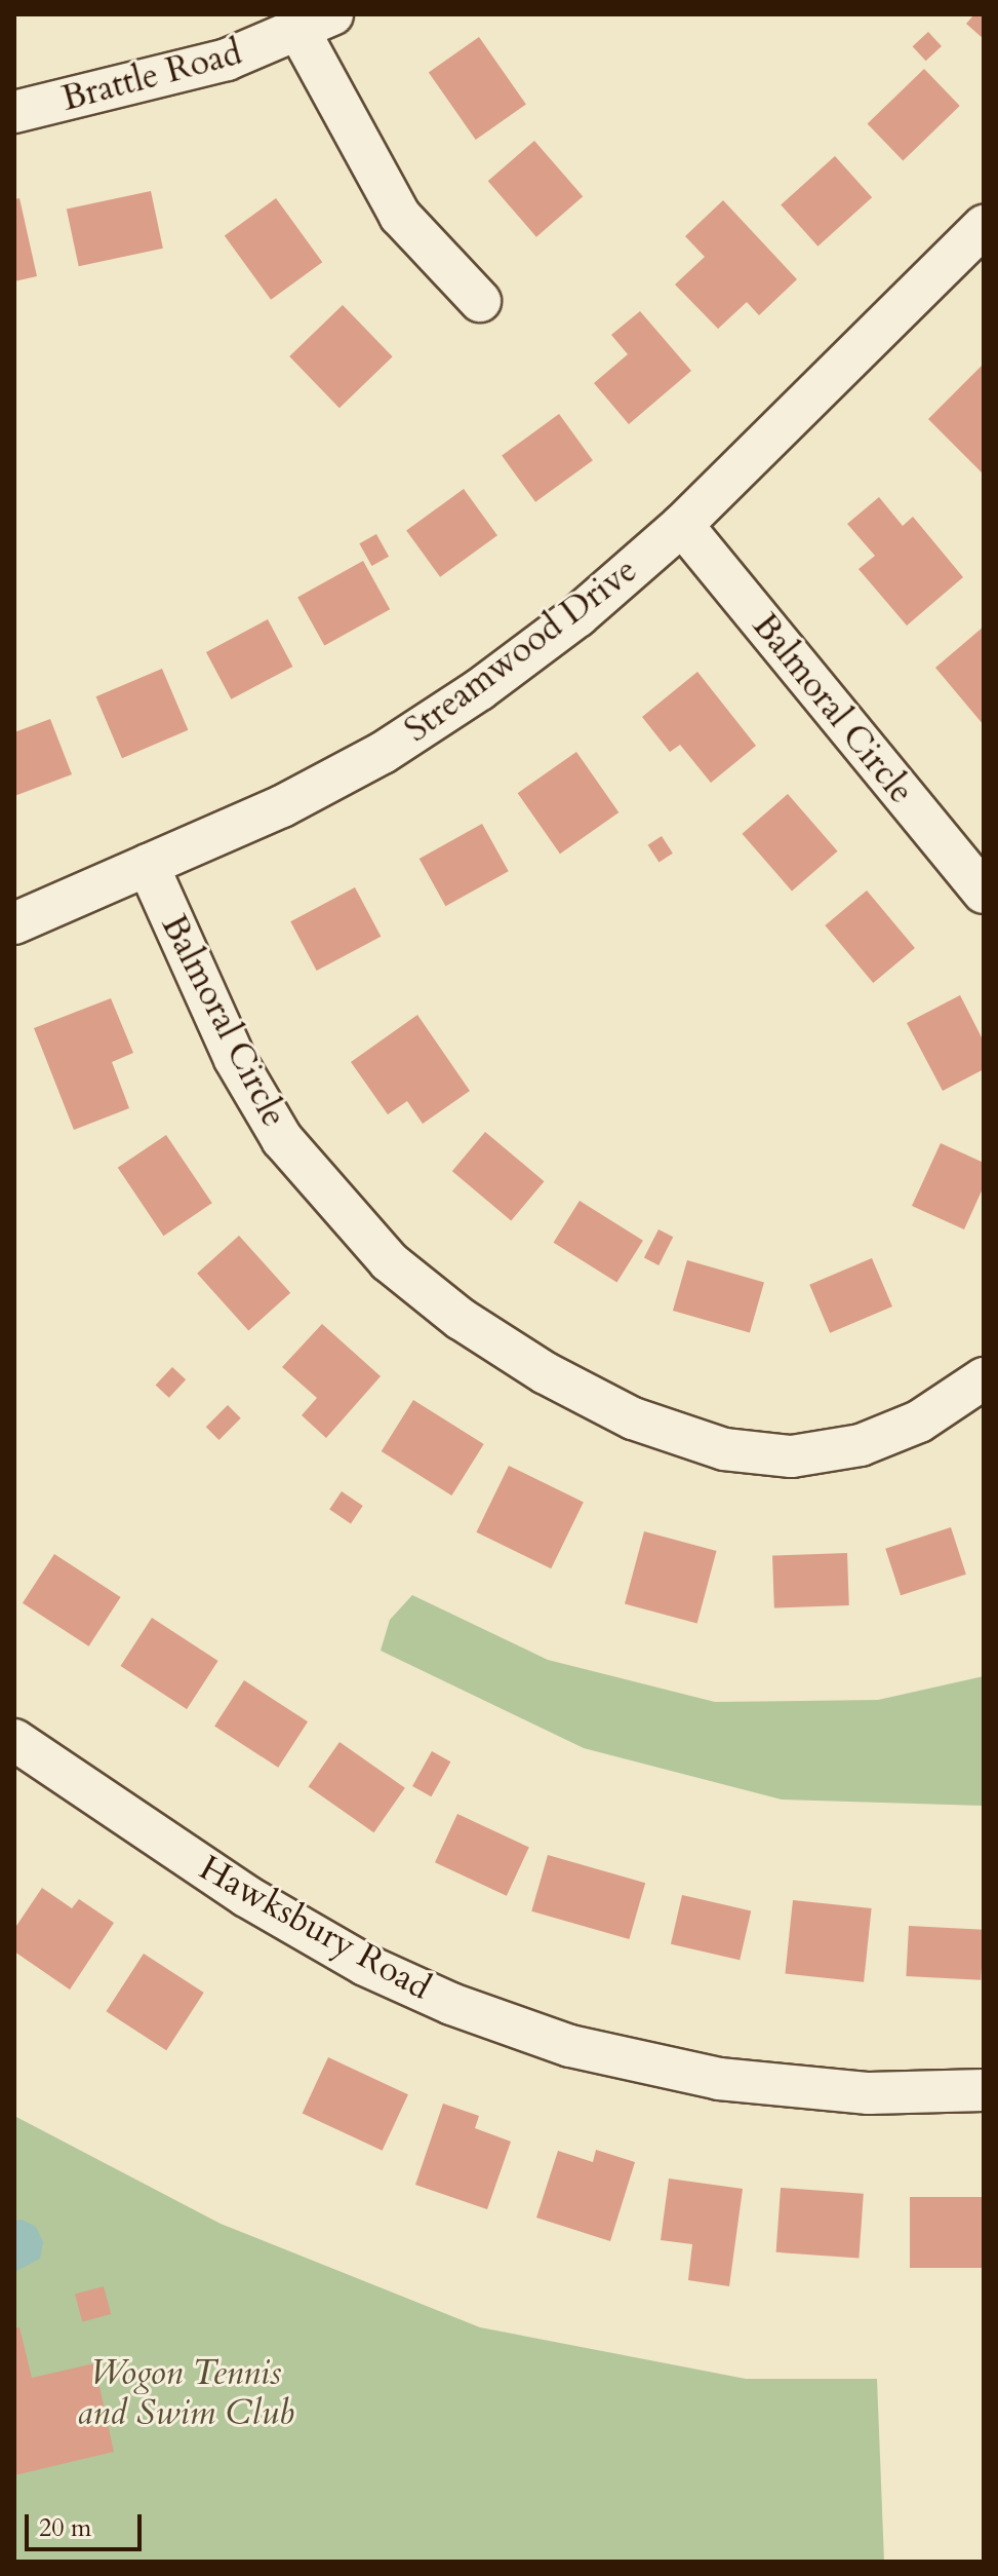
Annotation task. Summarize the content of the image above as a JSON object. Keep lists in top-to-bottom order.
{
  "streets": {
    "street": [
      "Brattle Road",
      "Streamwood Drive",
      "Balmoral Circle",
      "Hawksbury Road"
    ]
  },
  "crossings": [
    ["Streamwood Drive", "Balmoral Circle"]
  ],
  "parks": ["Wogon Tennis and Swim Club"],
  "scale_bar": "20 m"
}
